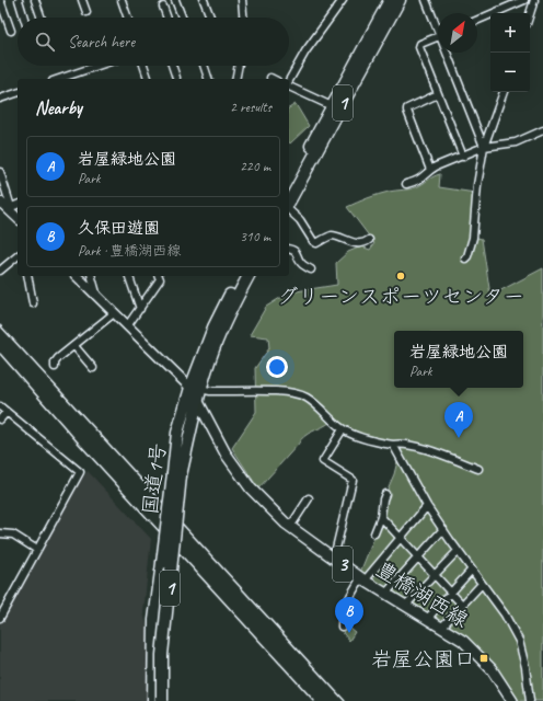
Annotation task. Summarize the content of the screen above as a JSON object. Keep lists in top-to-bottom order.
{
  "streets": {
    "highway": ["1", "国道1号"],
    "main road": ["3", "豊橋湖西線"]
  },
  "crossings": [
    ["国道1号", "豊橋湖西線"]
  ],
  "places": {
    "other": ["グリーンスポーツセンター"],
    "transit": ["岩屋公園口"]
  },
  "north": "top right",
  "page": {
    "map_buttons": ["+", "−"],
    "search": "Search here",
    "heading": ["Nearby", "2 results"],
    "list": [
      {
        "mark": "A",
        "name": "岩屋緑地公園",
        "note": "Park",
        "value": "220 m"
      },
      {
        "mark": "B",
        "name": "久保田遊園",
        "note": "Park · 豊橋湖西線",
        "value": "310 m"
      }
    ],
    "popup": ["岩屋緑地公園", "Park"],
    "pins": ["A", "B"]
  }
}
